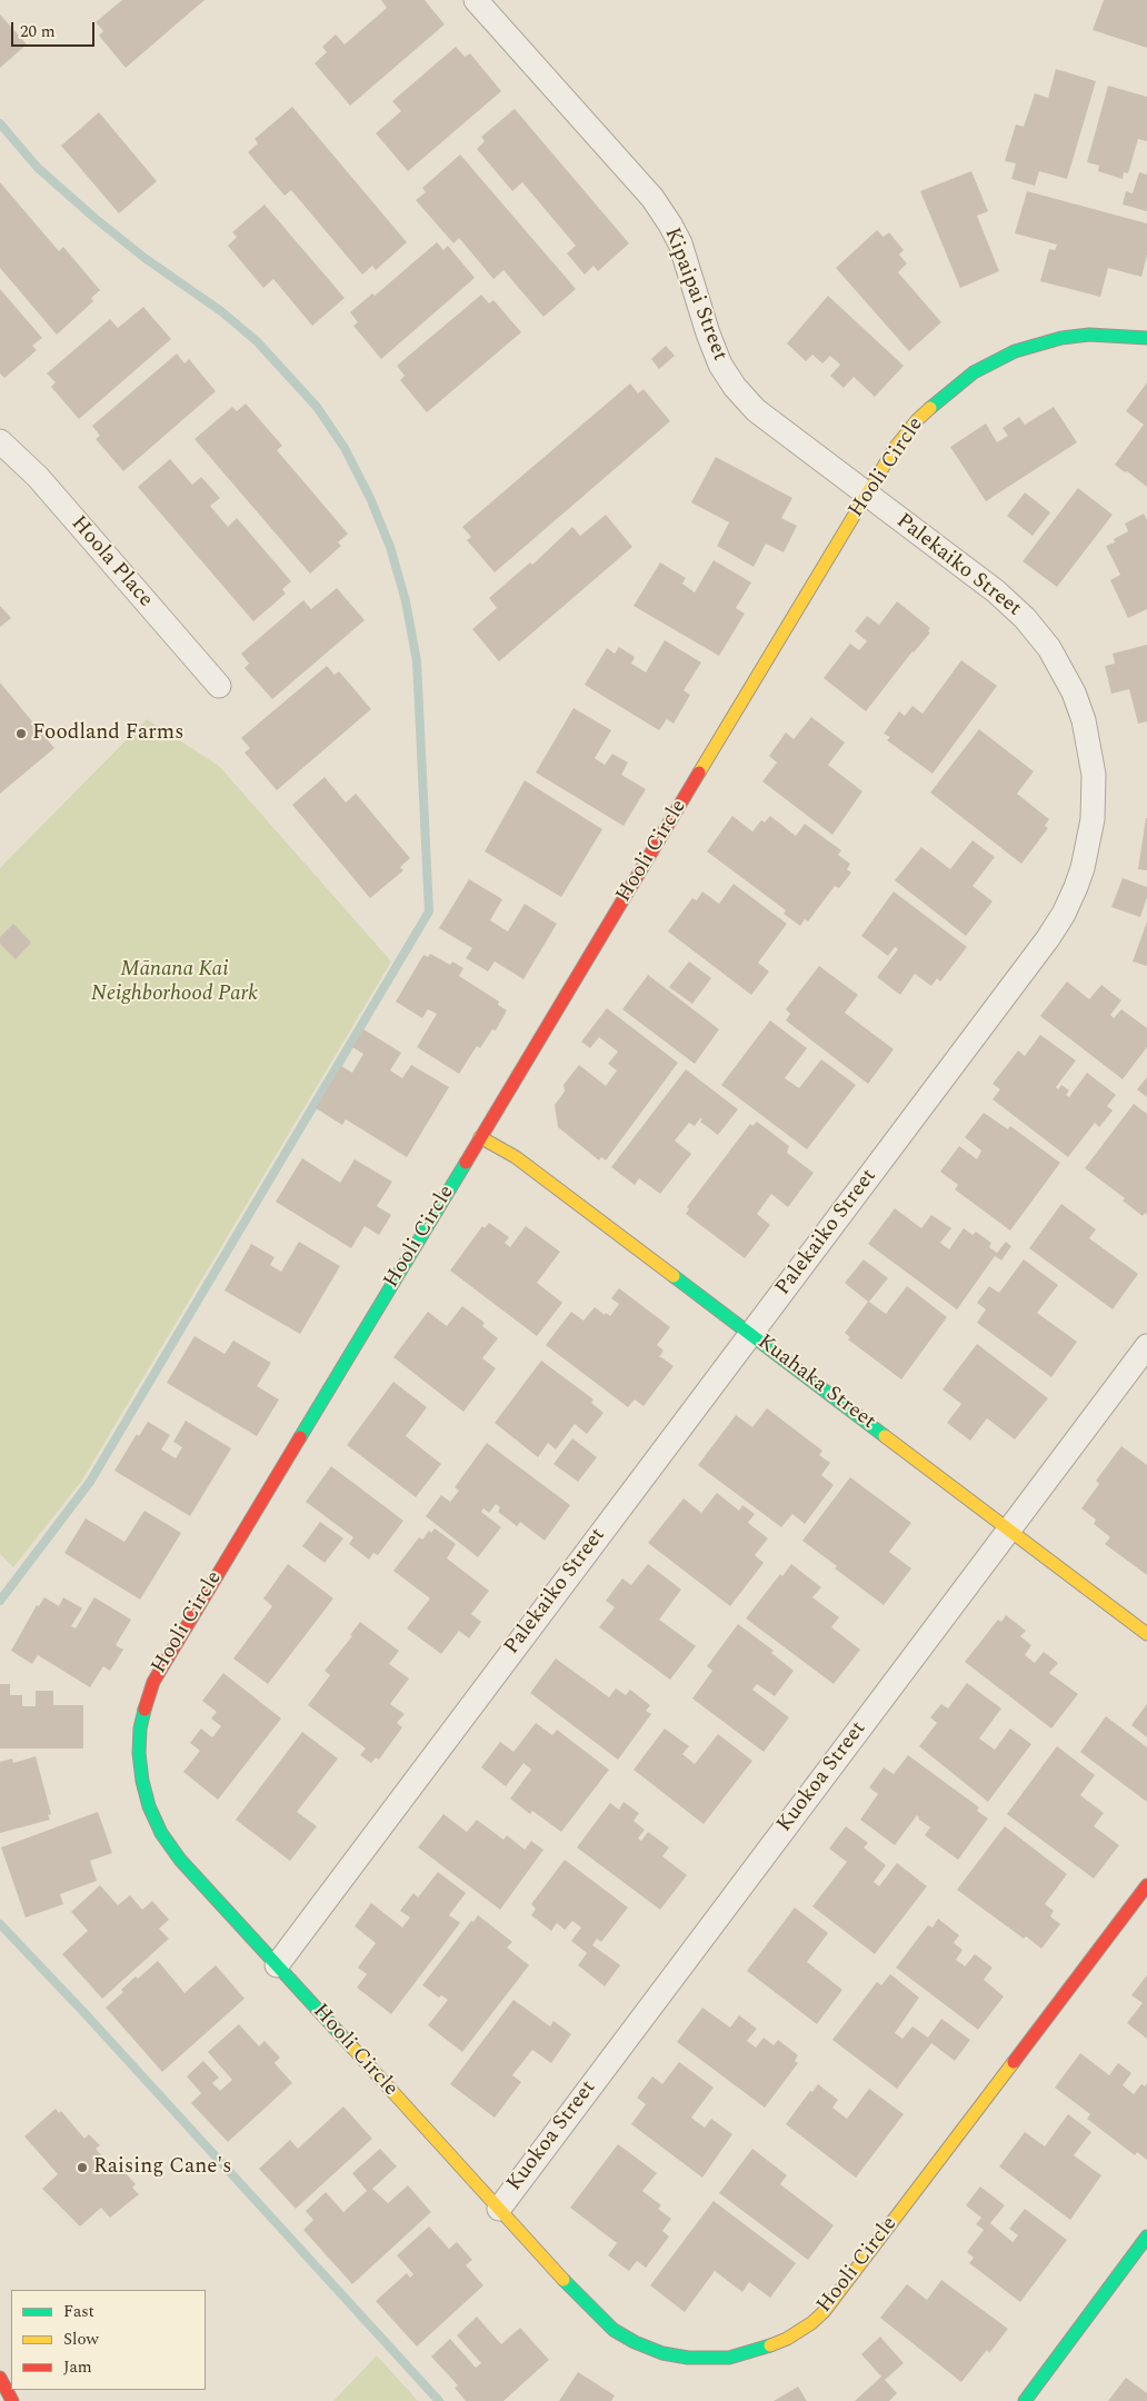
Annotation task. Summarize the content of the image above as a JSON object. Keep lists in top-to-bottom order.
{
  "streets": {
    "street": [
      "Kipaipai Street",
      "Hooli Circle",
      "Hoola Place",
      "Palekaiko Street",
      "Kuahaka Street",
      "Kuokoa Street"
    ]
  },
  "crossings": [
    ["Kipaipai Street", "Hooli Circle"],
    ["Kipaipai Street", "Palekaiko Street"],
    ["Hooli Circle", "Palekaiko Street"],
    ["Hooli Circle", "Kuahaka Street"],
    ["Hooli Circle", "Kuokoa Street"],
    ["Palekaiko Street", "Kuahaka Street"],
    ["Kuahaka Street", "Kuokoa Street"]
  ],
  "parks": ["Mānana Kai Neighborhood Park"],
  "places": ["Foodland Farms", "Raising Cane's"],
  "legend": ["Fast", "Slow", "Jam"],
  "scale_bar": "20 m"
}
